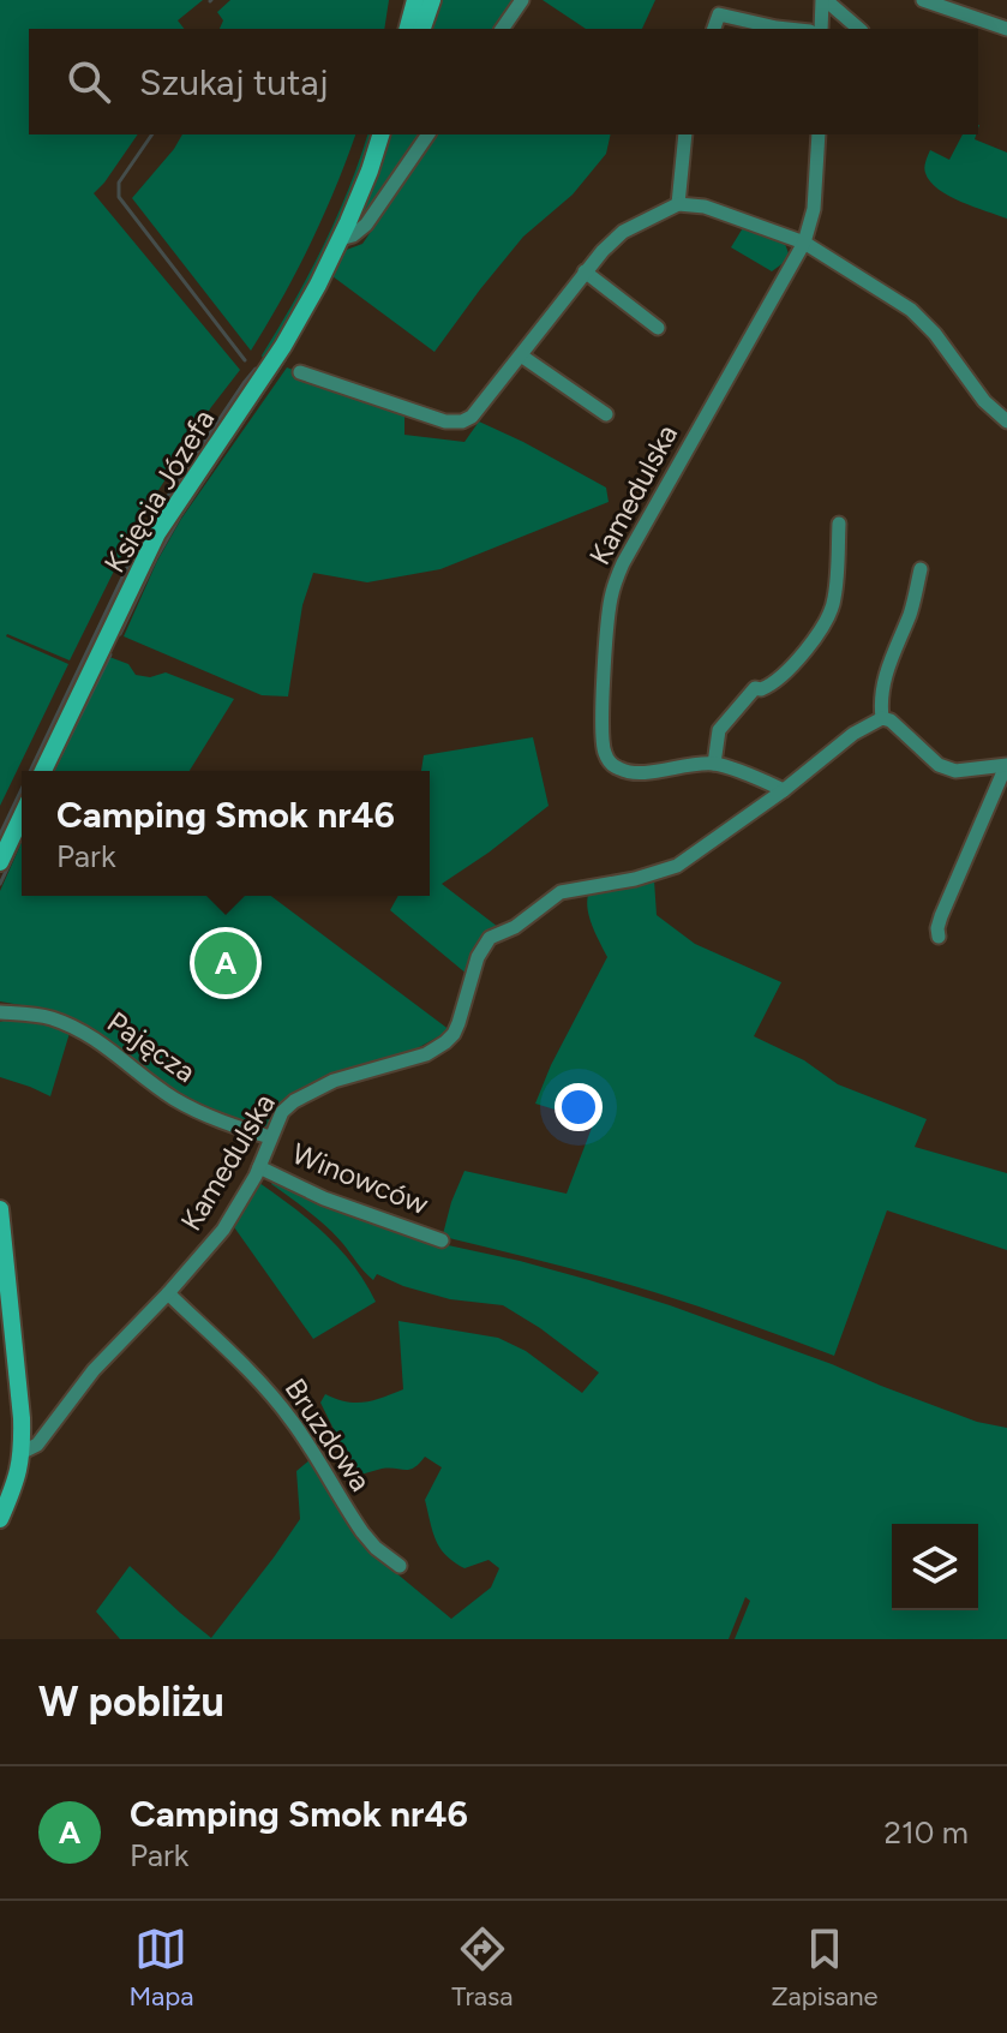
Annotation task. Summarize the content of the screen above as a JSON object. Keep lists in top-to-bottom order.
{
  "streets": {
    "main road": ["Księcia Józefa"],
    "street": [
      "Kamedulska",
      "Pajęcza",
      "Winowców",
      "Bruzdowa"
    ]
  },
  "crossings": [
    ["Kamedulska", "Pajęcza"],
    ["Kamedulska", "Winowców"],
    ["Kamedulska", "Bruzdowa"]
  ],
  "page": {
    "search": "Szukaj tutaj",
    "popup": ["Camping Smok nr46", "Park"],
    "pins": "A",
    "heading": "W pobliżu",
    "list": [
      {
        "mark": "A",
        "name": "Camping Smok nr46",
        "note": "Park",
        "value": "210 m"
      }
    ],
    "nav": ["Mapa", "Trasa", "Zapisane"]
  }
}
